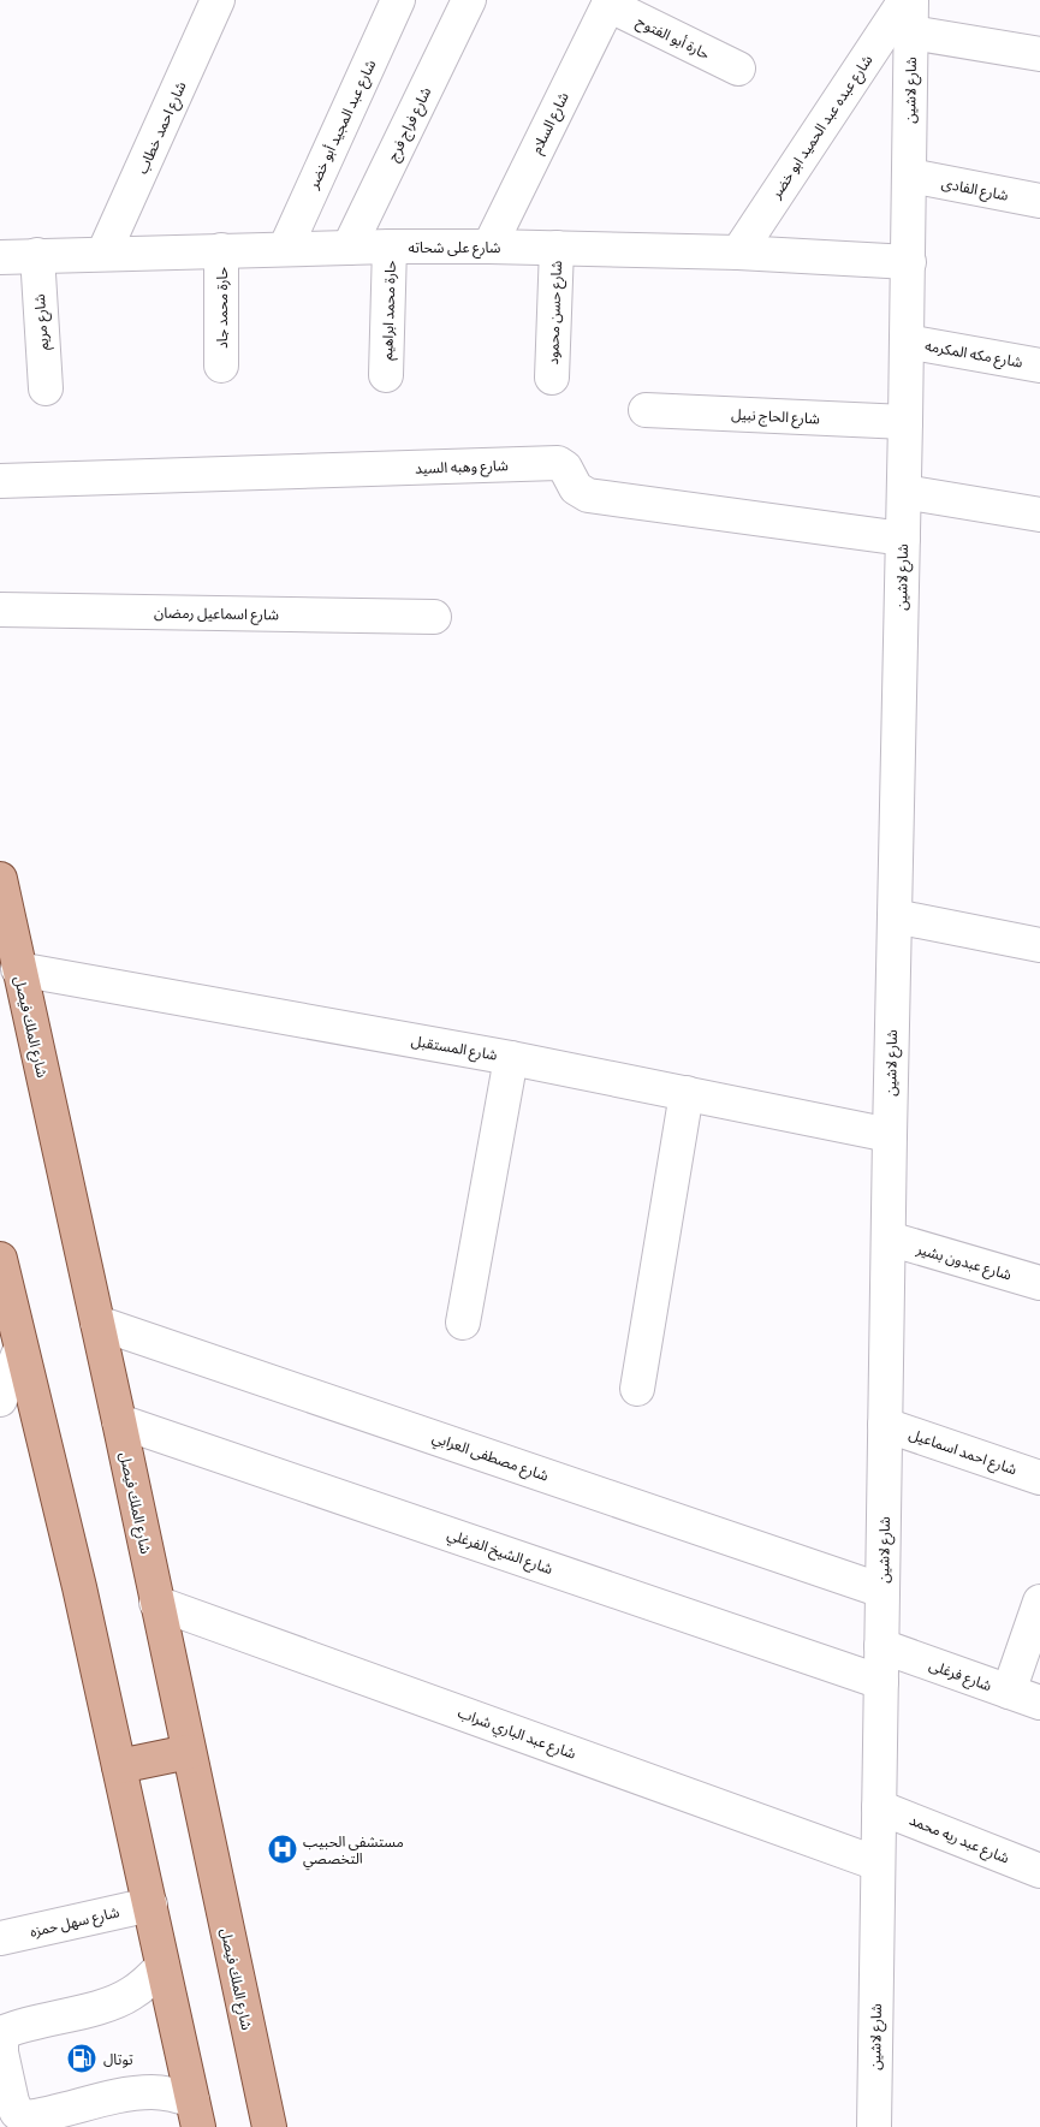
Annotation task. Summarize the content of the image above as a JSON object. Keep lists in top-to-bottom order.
{
  "streets": {
    "main road": ["شارع الملك فيصل"],
    "street": [
      "حارة أبو الفتوح",
      "شارع لاشين",
      "شارع السلام",
      "شارع عبد المجيد أبو خضر",
      "شارع فراج فرج",
      "شارع عبده عبد الحميد ابو خضر",
      "شارع احمد خطاب",
      "شارع الفادى",
      "شارع على شحاته",
      "حارة محمد جاد",
      "حارة محمد ابراهيم",
      "شارع حسن محمود",
      "شارع مريم",
      "شارع مكه المكرمه",
      "شارع الحاج نبيل",
      "شارع وهبه السيد",
      "شارع اسماعيل رمضان",
      "شارع المستقبل",
      "شارع عبدون بشير",
      "شارع احمد اسماعيل",
      "شارع مصطفى العرابي",
      "شارع الشيخ الفرغلي",
      "شارع فرغلى",
      "شارع عبد الباري شراب",
      "شارع عبد ريه محمد",
      "شارع سهل حمزه"
    ]
  },
  "crossings": [
    ["حارة أبو الفتوح", "شارع السلام"],
    ["شارع لاشين", "شارع الفادى"],
    ["شارع لاشين", "شارع على شحاته"],
    ["شارع لاشين", "شارع مكه المكرمه"],
    ["شارع لاشين", "شارع الحاج نبيل"],
    ["شارع لاشين", "شارع وهبه السيد"],
    ["شارع لاشين", "شارع المستقبل"],
    ["شارع لاشين", "شارع عبدون بشير"],
    ["شارع لاشين", "شارع احمد اسماعيل"],
    ["شارع لاشين", "شارع مصطفى العرابي"],
    ["شارع لاشين", "شارع الشيخ الفرغلي"],
    ["شارع لاشين", "شارع فرغلى"],
    ["شارع لاشين", "شارع عبد الباري شراب"],
    ["شارع لاشين", "شارع عبد ريه محمد"],
    ["شارع السلام", "شارع على شحاته"],
    ["شارع عبد المجيد أبو خضر", "شارع على شحاته"],
    ["شارع فراج فرج", "شارع على شحاته"],
    ["شارع عبده عبد الحميد ابو خضر", "شارع على شحاته"],
    ["شارع احمد خطاب", "شارع على شحاته"],
    ["شارع على شحاته", "حارة محمد جاد"],
    ["شارع على شحاته", "حارة محمد ابراهيم"],
    ["شارع على شحاته", "شارع حسن محمود"],
    ["شارع على شحاته", "شارع مريم"],
    ["شارع الملك فيصل", "شارع المستقبل"],
    ["شارع الملك فيصل", "شارع مصطفى العرابي"],
    ["شارع الملك فيصل", "شارع الشيخ الفرغلي"],
    ["شارع الملك فيصل", "شارع عبد الباري شراب"]
  ],
  "places": {
    "hospital": ["مستشفى الحبيب التخصصي"],
    "fuel station": ["توتال"]
  }
}
